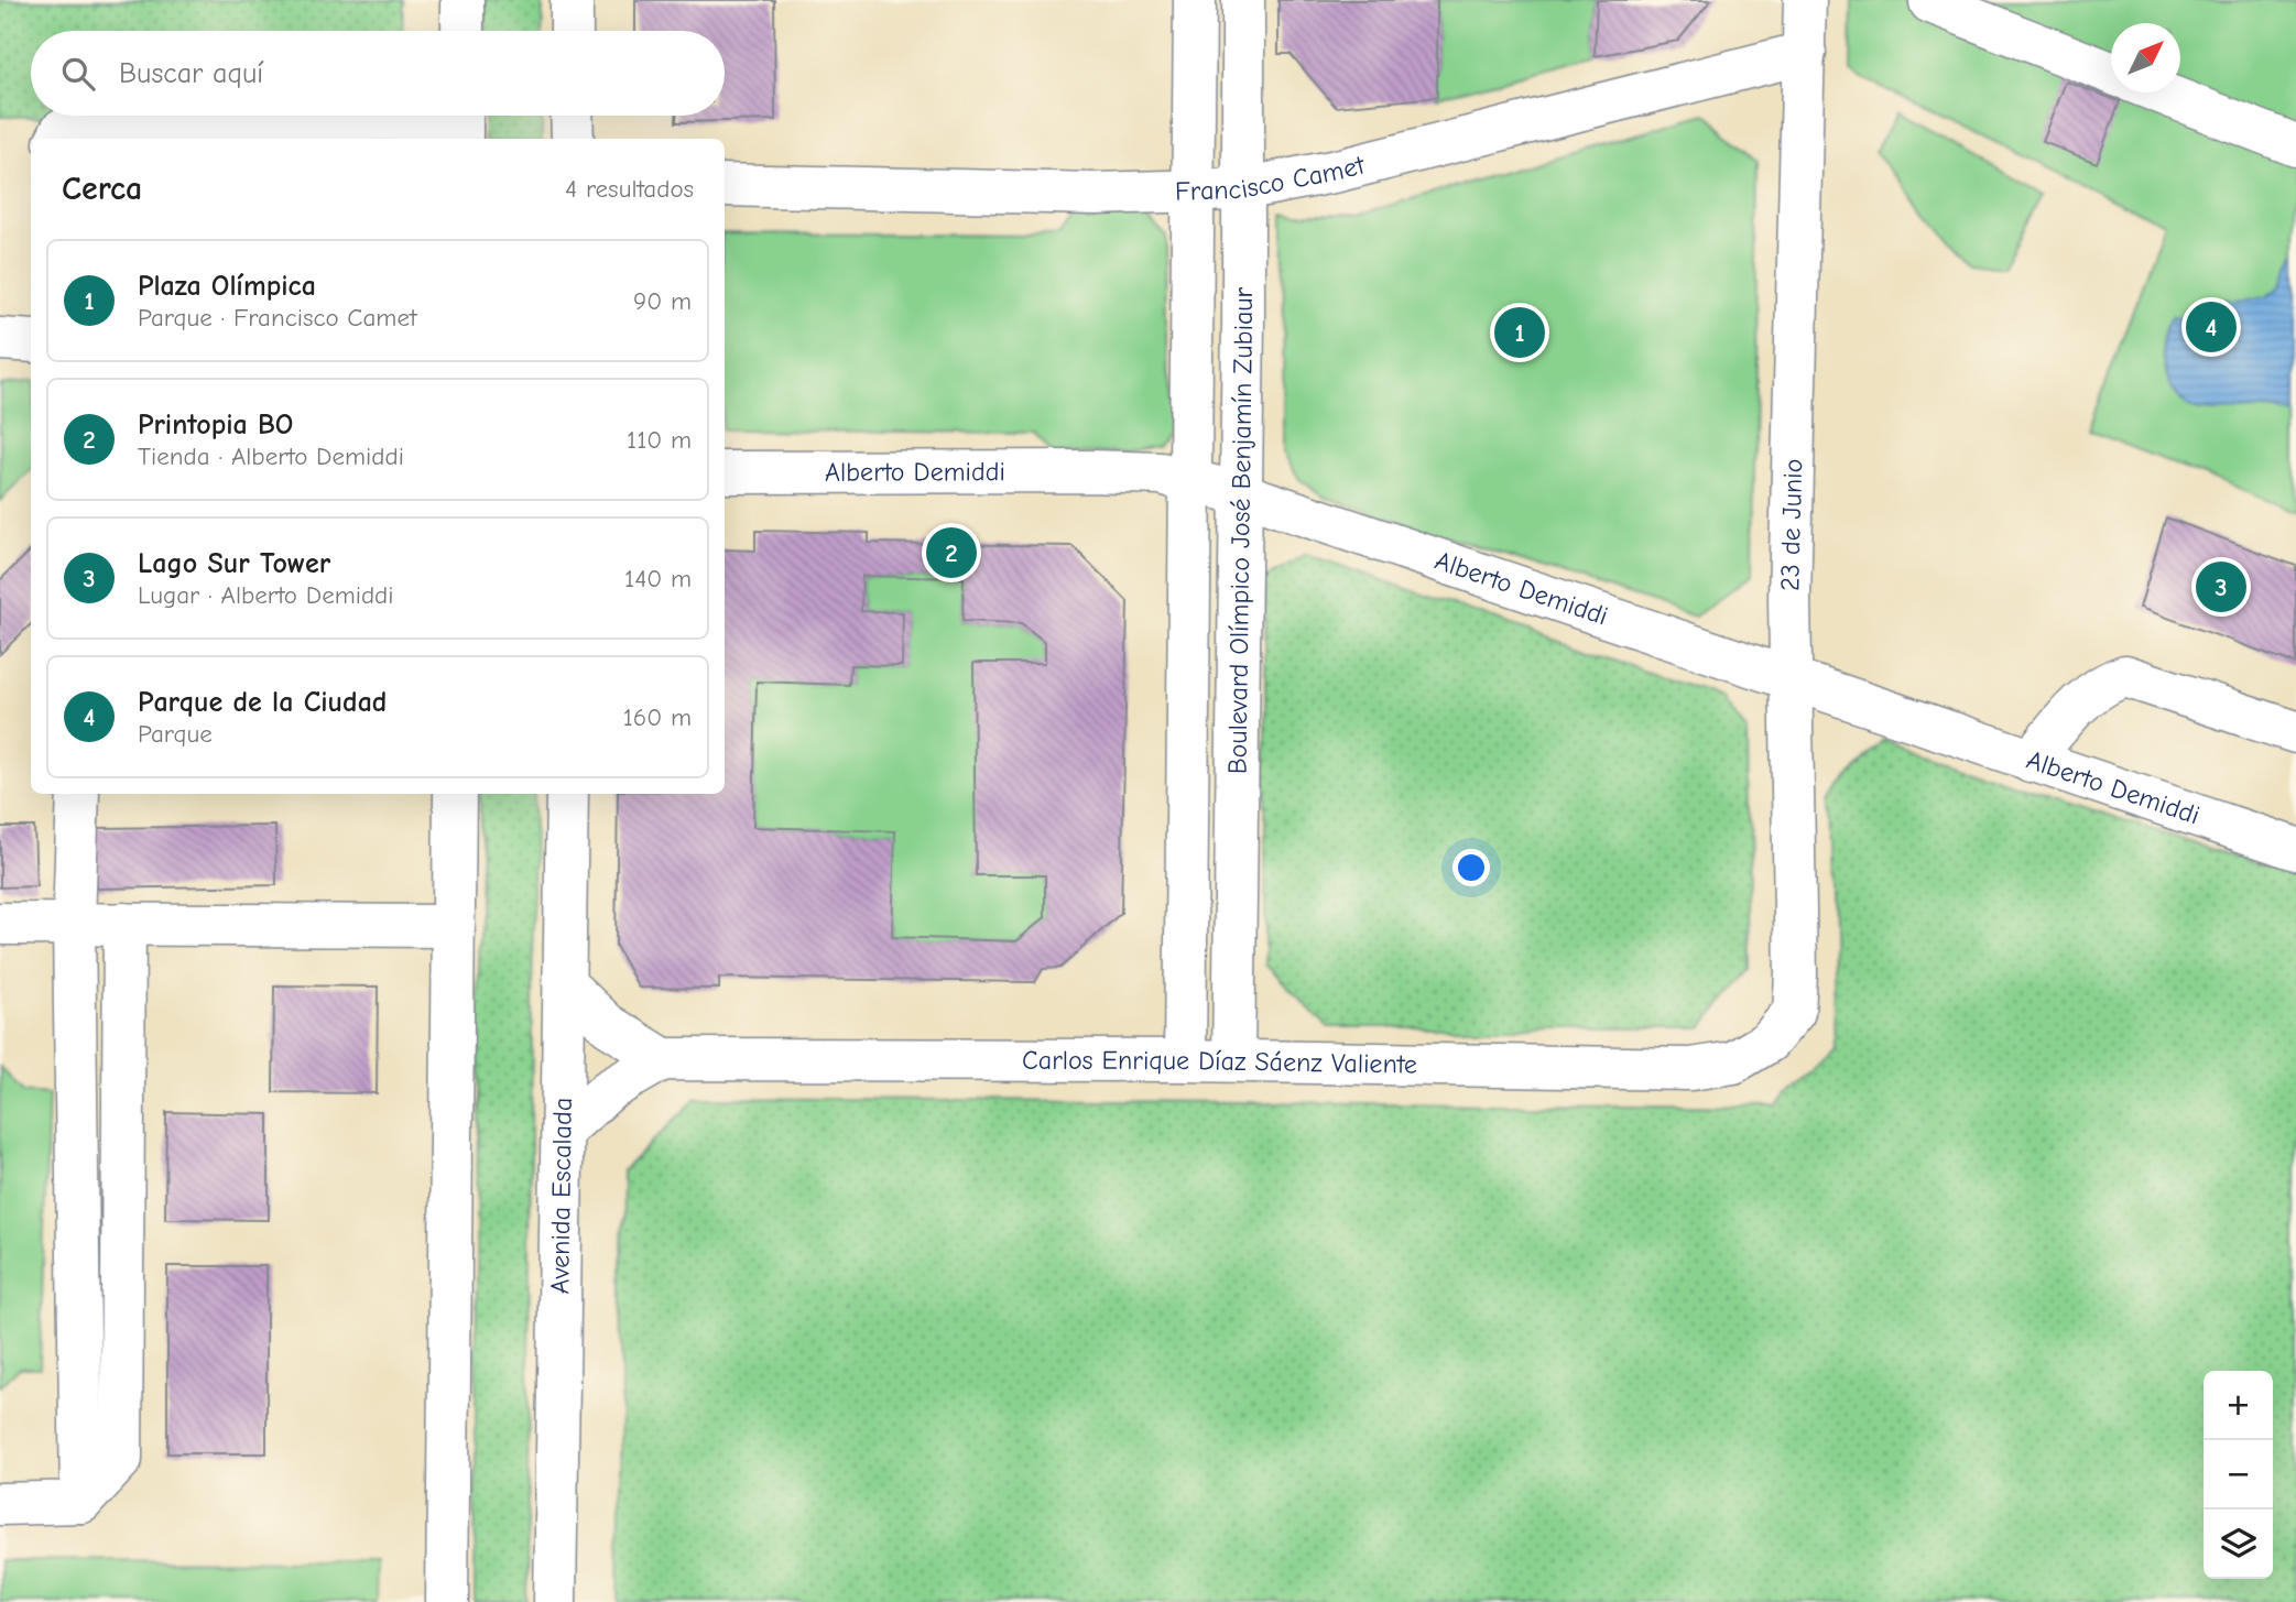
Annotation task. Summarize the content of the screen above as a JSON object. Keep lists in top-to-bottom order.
{
  "streets": {
    "street": [
      "Francisco Camet",
      "Alberto Demiddi",
      "23 de Junio",
      "Boulevard Olímpico José Benjamín Zubiaur",
      "Carlos Enrique Díaz Sáenz Valiente",
      "Avenida Escalada"
    ]
  },
  "crossings": [
    ["Francisco Camet", "23 de Junio"],
    ["Francisco Camet", "Boulevard Olímpico José Benjamín Zubiaur"],
    ["Alberto Demiddi", "23 de Junio"],
    ["Alberto Demiddi", "Boulevard Olímpico José Benjamín Zubiaur"],
    ["23 de Junio", "Carlos Enrique Díaz Sáenz Valiente"],
    ["Boulevard Olímpico José Benjamín Zubiaur", "Carlos Enrique Díaz Sáenz Valiente"],
    ["Carlos Enrique Díaz Sáenz Valiente", "Avenida Escalada"]
  ],
  "north": "top right",
  "page": {
    "search": "Buscar aquí",
    "heading": ["Cerca", "4 resultados"],
    "list": [
      {
        "mark": "1",
        "name": "Plaza Olímpica",
        "note": "Parque · Francisco Camet",
        "value": "90 m"
      },
      {
        "mark": "2",
        "name": "Printopia BO",
        "note": "Tienda · Alberto Demiddi",
        "value": "110 m"
      },
      {
        "mark": "3",
        "name": "Lago Sur Tower",
        "note": "Lugar · Alberto Demiddi",
        "value": "140 m"
      },
      {
        "mark": "4",
        "name": "Parque de la Ciudad",
        "note": "Parque",
        "value": "160 m"
      }
    ],
    "pins": [
      "4",
      "1",
      "2",
      "3"
    ],
    "map_buttons": ["+", "−"]
  }
}
